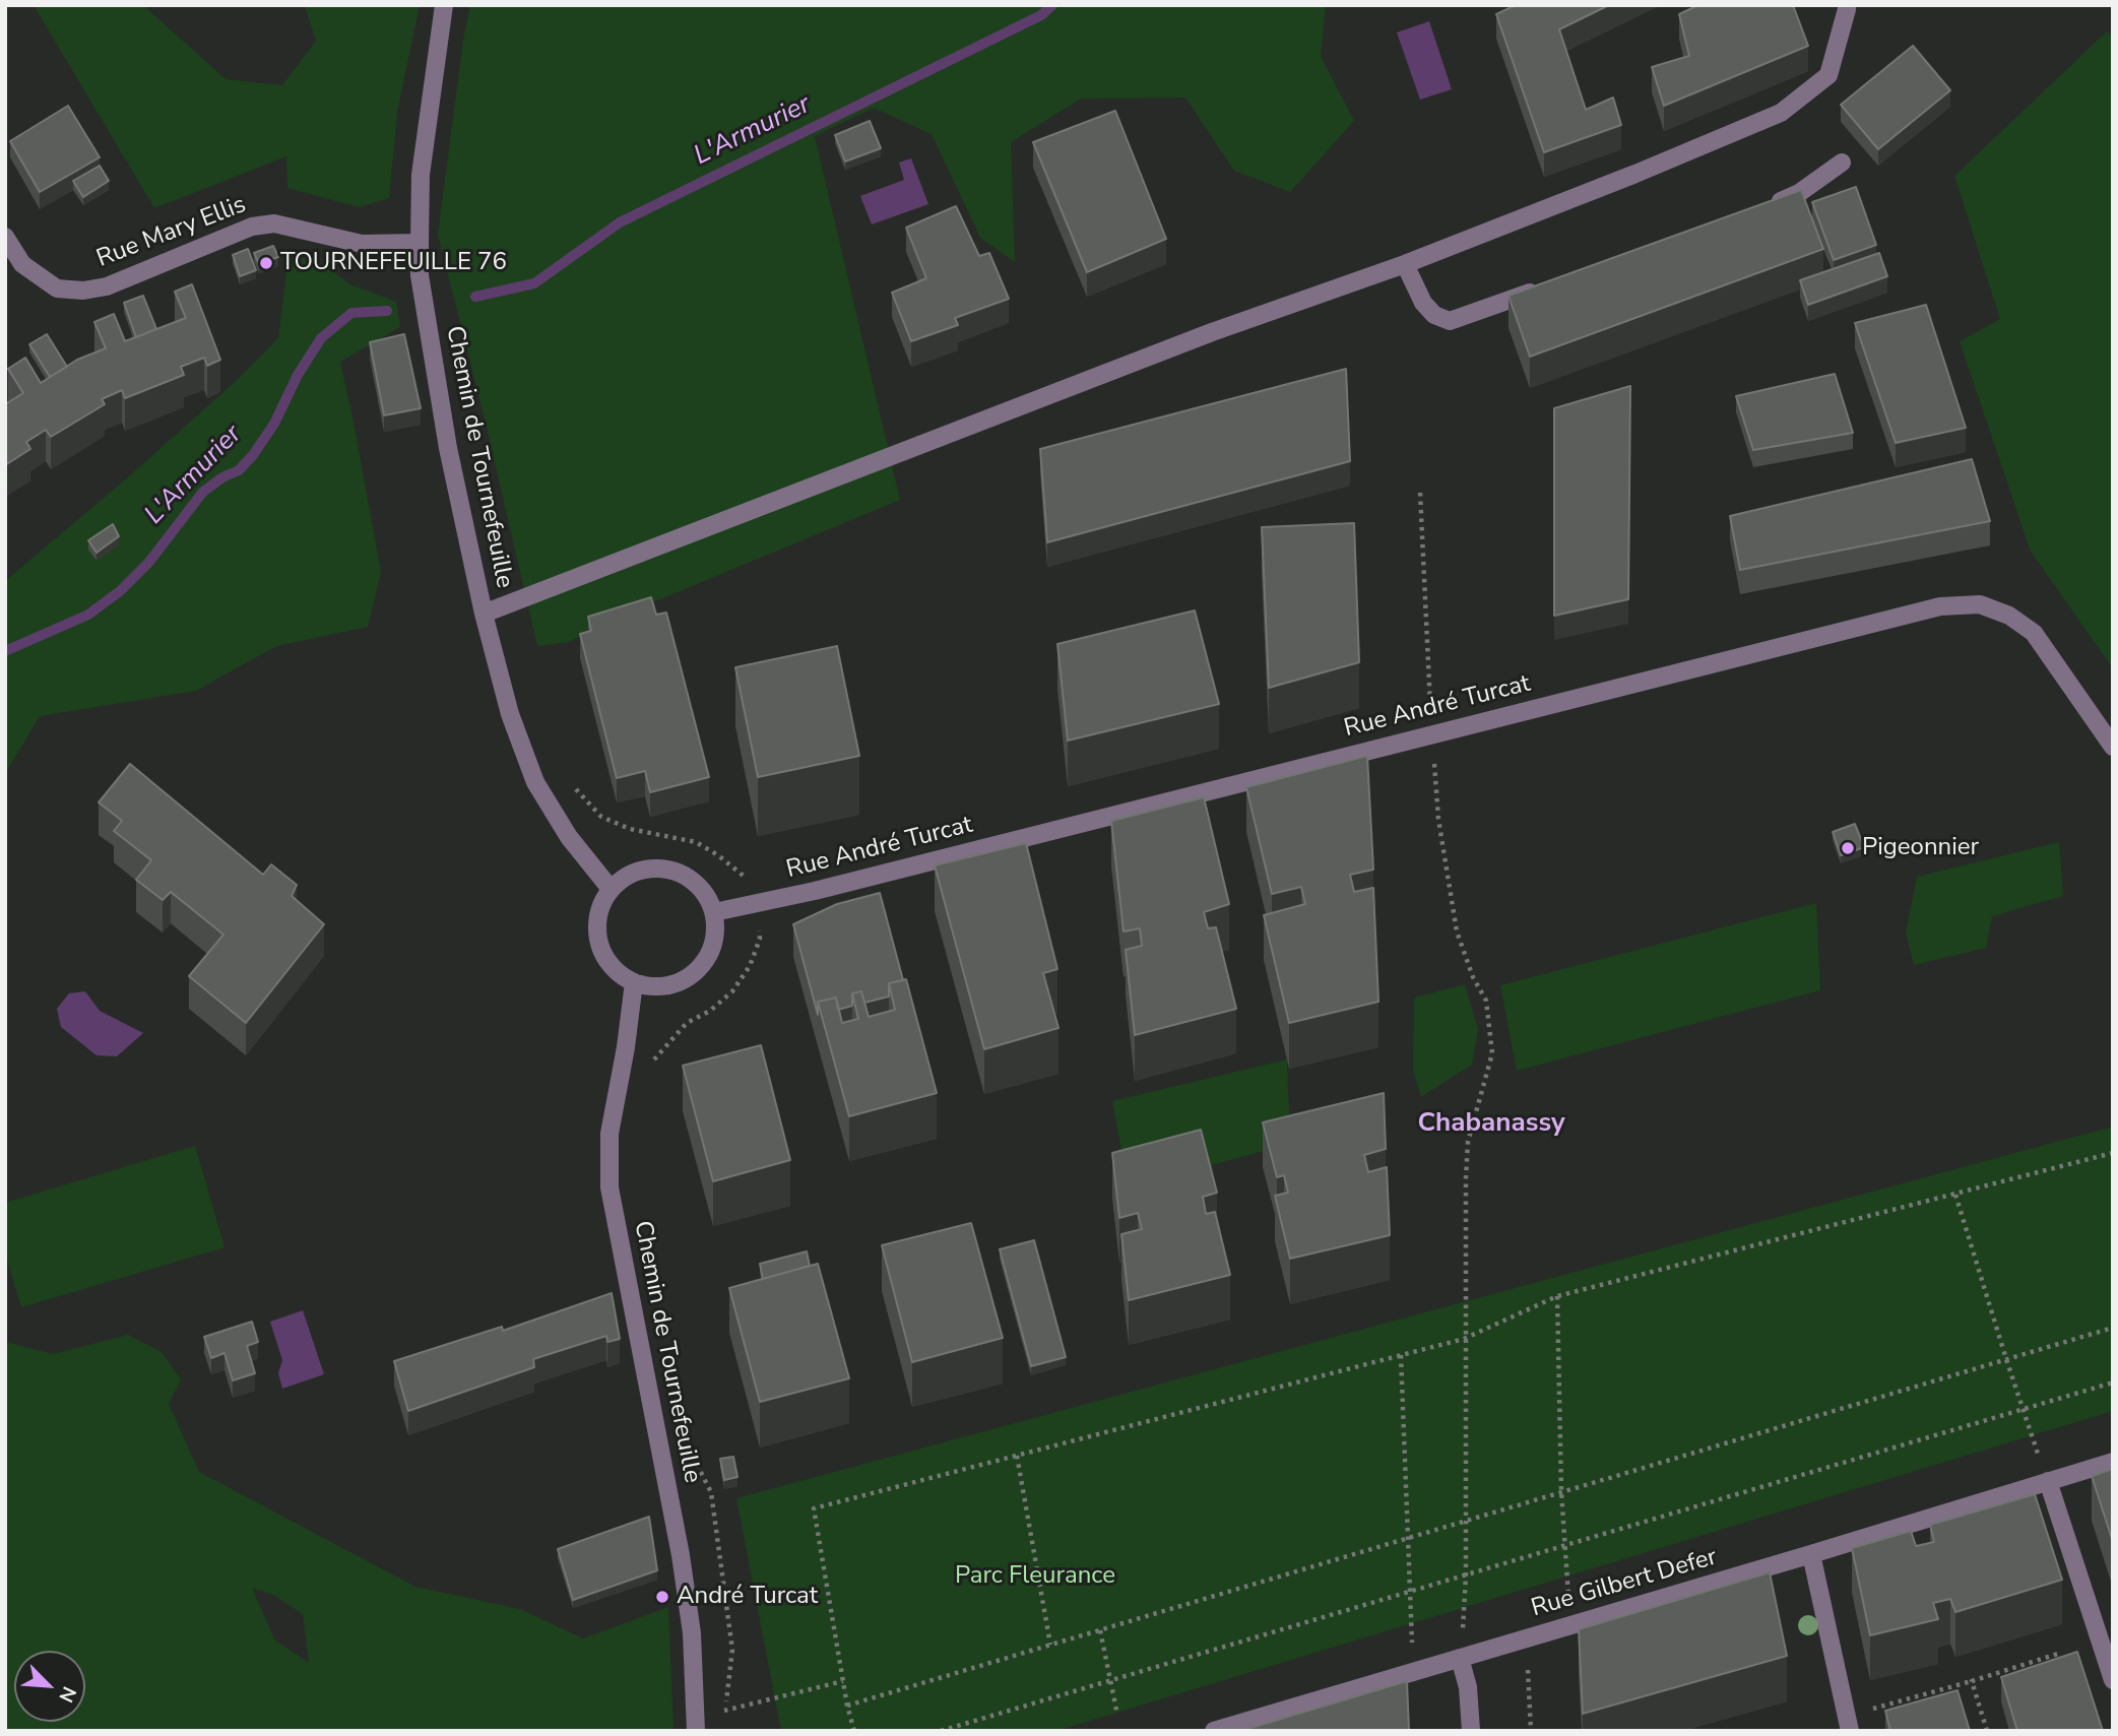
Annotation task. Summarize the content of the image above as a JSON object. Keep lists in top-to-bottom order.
{
  "streets": {
    "street": [
      "Rue Mary Ellis",
      "Chemin de Tournefeuille",
      "Rue André Turcat",
      "Rue Gilbert Defer"
    ]
  },
  "crossings": [
    ["Rue Mary Ellis", "Chemin de Tournefeuille"],
    ["Chemin de Tournefeuille", "Rue André Turcat"]
  ],
  "districts": ["Chabanassy"],
  "water": ["L'Armurier"],
  "parks": ["Parc Fleurance"],
  "places": ["TOURNEFEUILLE 76", "Pigeonnier", "André Turcat"],
  "north": "bottom right"
}
